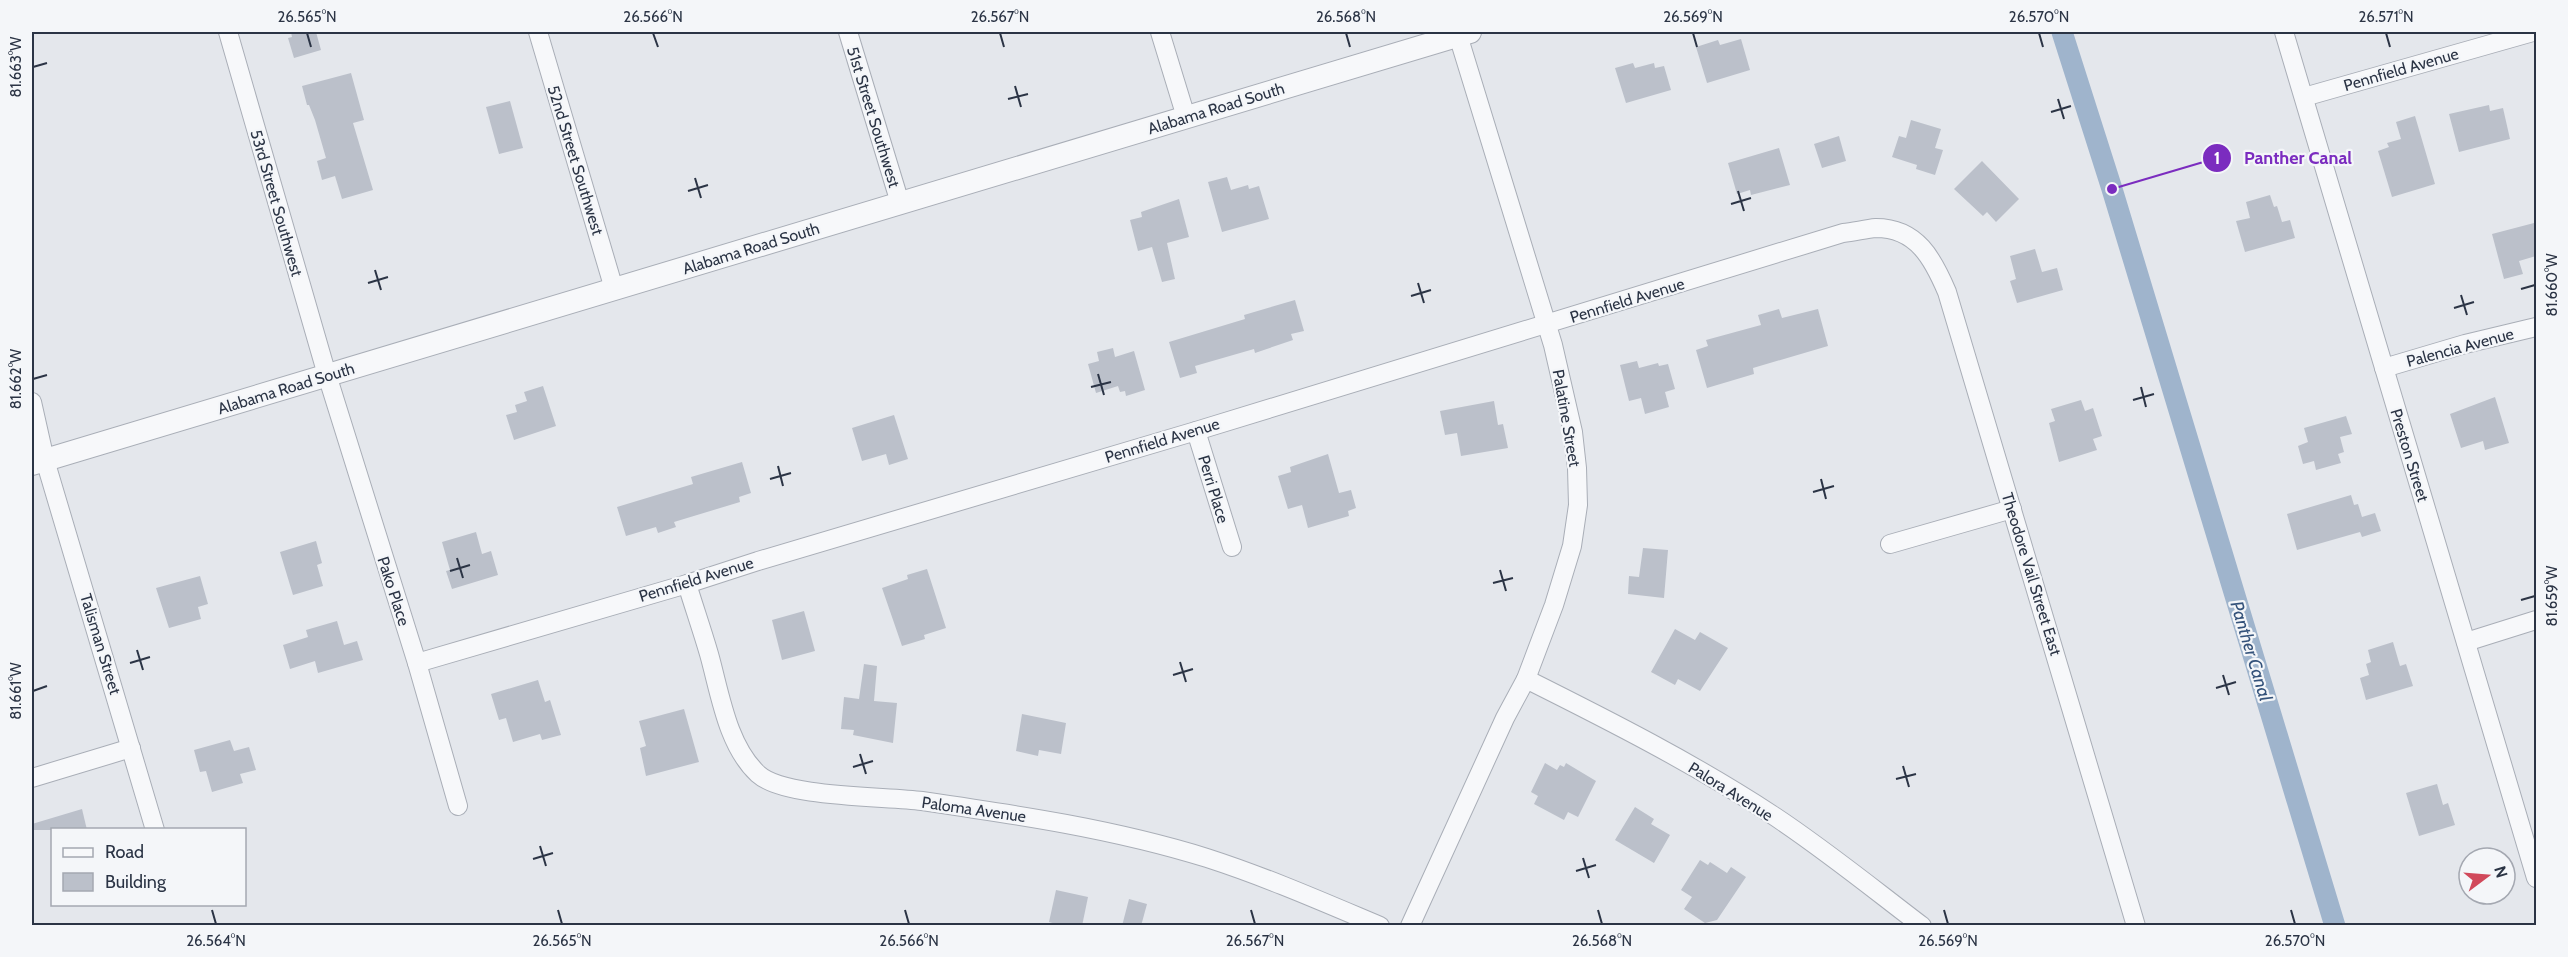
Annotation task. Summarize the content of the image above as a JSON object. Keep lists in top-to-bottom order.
{
  "streets": {
    "street": [
      "Pennfield Avenue",
      "Alabama Road South",
      "51st Street Southwest",
      "52nd Street Southwest",
      "53rd Street Southwest",
      "Palencia Avenue",
      "Palatine Street",
      "Preston Street",
      "Perri Place",
      "Theodore Vail Street East",
      "Pako Place",
      "Talisman Street",
      "Palora Avenue",
      "Paloma Avenue"
    ]
  },
  "crossings": [
    ["Pennfield Avenue", "Palatine Street"],
    ["Pennfield Avenue", "Preston Street"],
    ["Pennfield Avenue", "Perri Place"],
    ["Pennfield Avenue", "Theodore Vail Street East"],
    ["Pennfield Avenue", "Pako Place"],
    ["Pennfield Avenue", "Paloma Avenue"],
    ["Alabama Road South", "51st Street Southwest"],
    ["Alabama Road South", "52nd Street Southwest"],
    ["Alabama Road South", "53rd Street Southwest"],
    ["Alabama Road South", "Palatine Street"],
    ["Alabama Road South", "Pako Place"],
    ["Alabama Road South", "Talisman Street"],
    ["53rd Street Southwest", "Pako Place"],
    ["Palencia Avenue", "Preston Street"],
    ["Palatine Street", "Palora Avenue"]
  ],
  "water": ["Panther Canal"],
  "places": ["Panther Canal"],
  "legend": ["Road", "Building"],
  "north": "right",
  "coordinates": [
    "26.565°N",
    "26.566°N",
    "26.567°N",
    "26.568°N",
    "26.569°N",
    "26.570°N",
    "26.571°N",
    "81.663°W",
    "81.660°W",
    "81.662°W",
    "81.659°W",
    "81.661°W",
    "26.564°N"
  ]
}
